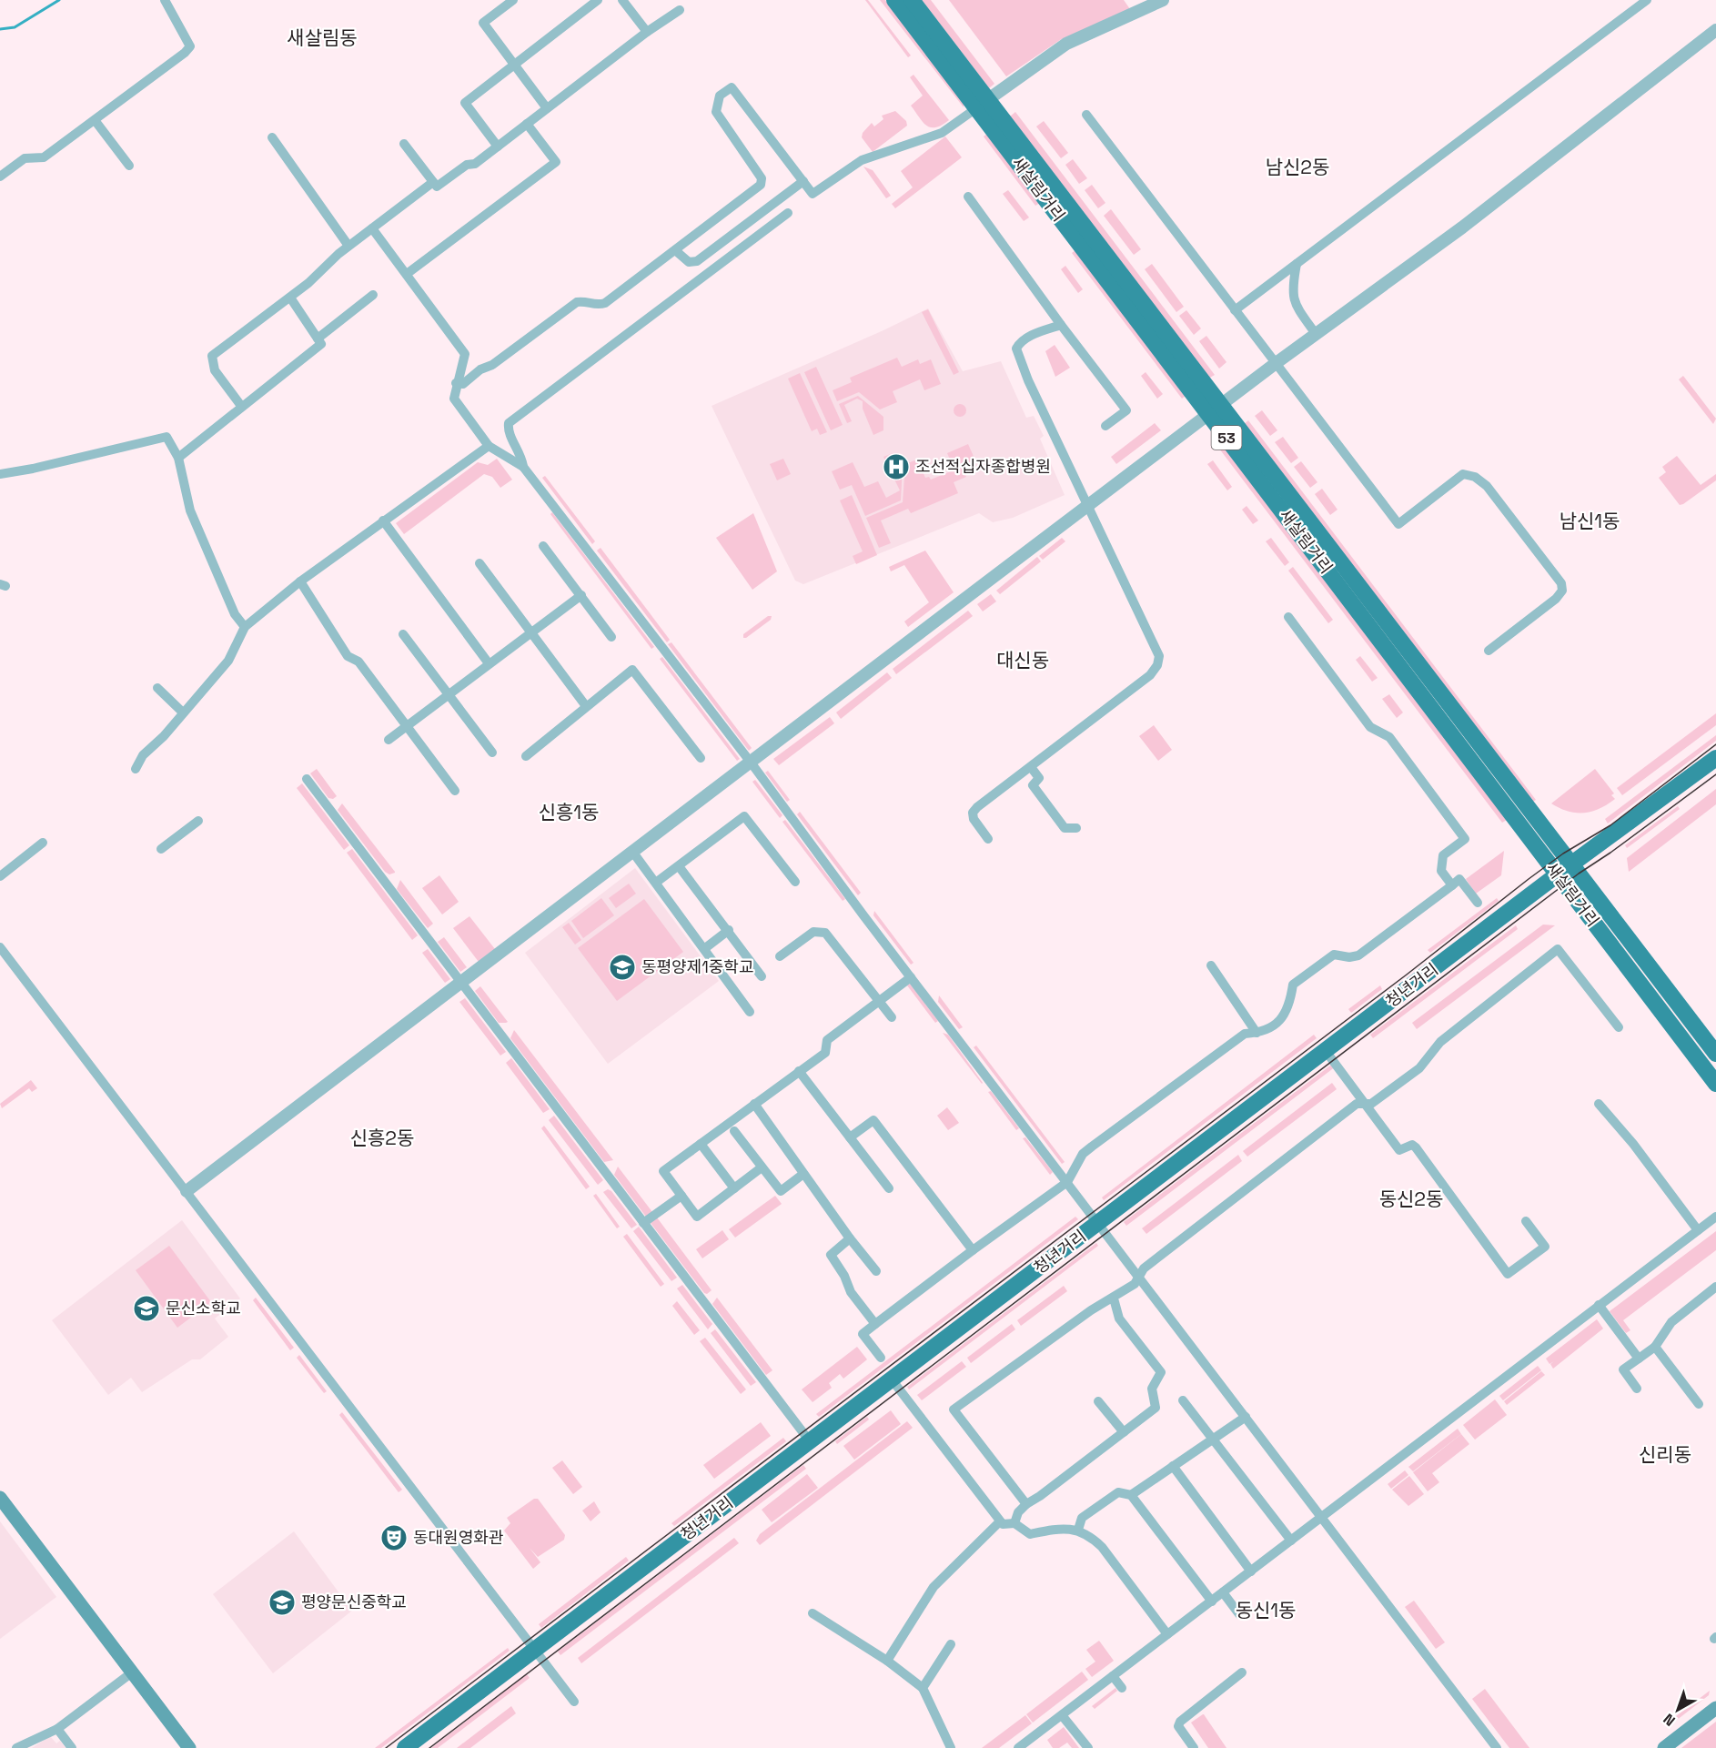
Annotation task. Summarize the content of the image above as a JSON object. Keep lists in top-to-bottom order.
{
  "streets": {
    "main road": ["새살림거리", "53", "청년거리"]
  },
  "crossings": [
    ["새살림거리", "청년거리"]
  ],
  "districts": [
    "새살림동",
    "남신2동",
    "남신1동",
    "대신동",
    "신흥1동",
    "신흥2동",
    "동신2동",
    "신리동",
    "동신1동"
  ],
  "places": {
    "hospital": ["조선적십자종합병원"],
    "school or university": ["동평양제1중학교", "문신소학교", "평양문신중학교"],
    "theatre": ["동대원영화관"]
  },
  "north": "bottom left"
}
